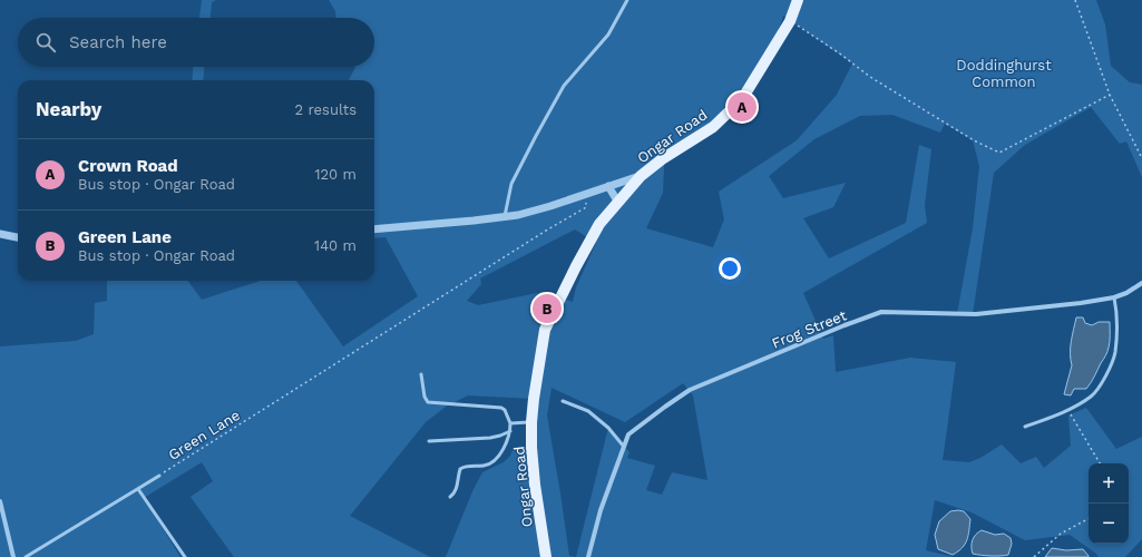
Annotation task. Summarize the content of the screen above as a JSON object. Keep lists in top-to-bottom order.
{
  "streets": {
    "main road": ["Ongar Road"],
    "street": ["Frog Street"],
    "lane": ["Green Lane"]
  },
  "parks": ["Doddinghurst Common"],
  "page": {
    "search": "Search here",
    "heading": ["Nearby", "2 results"],
    "pins": ["A", "B"],
    "list": [
      {
        "mark": "A",
        "name": "Crown Road",
        "note": "Bus stop · Ongar Road",
        "value": "120 m"
      },
      {
        "mark": "B",
        "name": "Green Lane",
        "note": "Bus stop · Ongar Road",
        "value": "140 m"
      }
    ],
    "map_buttons": ["+", "−"]
  }
}
